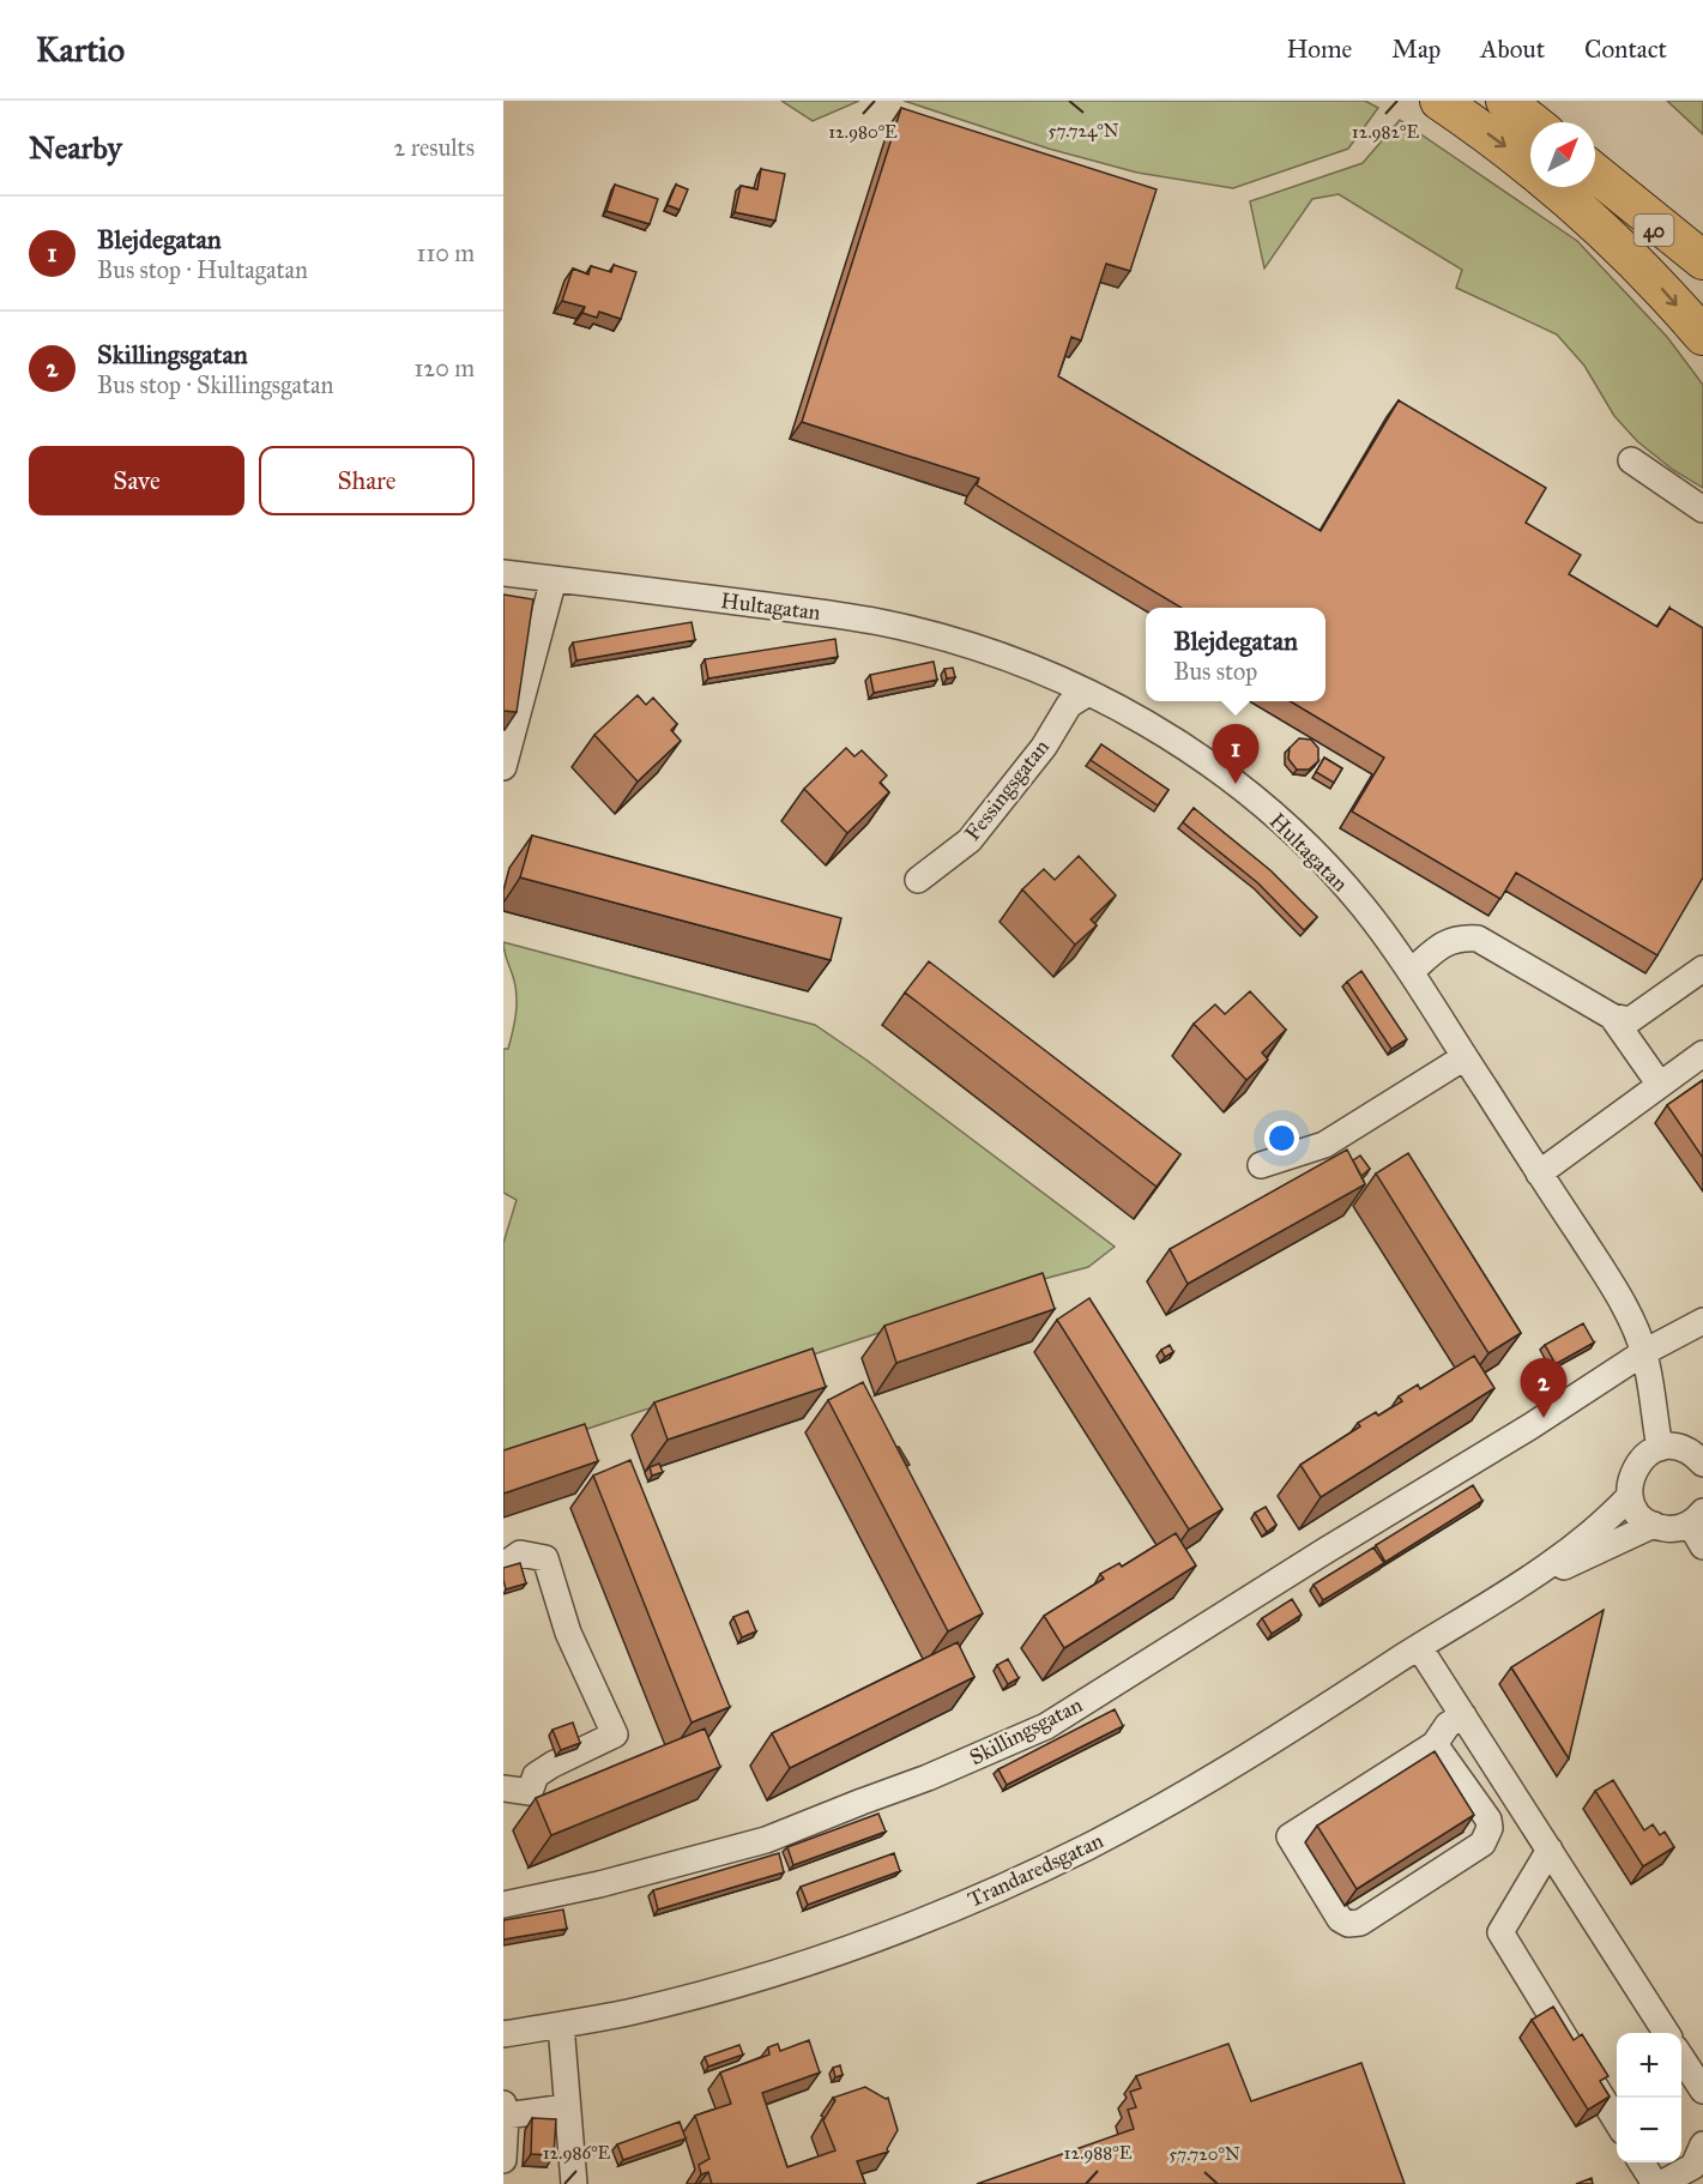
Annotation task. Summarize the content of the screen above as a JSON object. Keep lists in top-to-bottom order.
{
  "streets": {
    "highway": ["40"],
    "street": [
      "Hultagatan",
      "Fessingsgatan",
      "Skillingsgatan",
      "Trandaredsgatan"
    ]
  },
  "crossings": [
    ["Hultagatan", "Fessingsgatan"],
    ["Hultagatan", "Skillingsgatan"],
    ["Hultagatan", "Trandaredsgatan"]
  ],
  "north": "top right",
  "page": {
    "header": "Kartio",
    "nav": [
      "Home",
      "Map",
      "About",
      "Contact"
    ],
    "heading": ["Nearby", "2 results"],
    "list": [
      {
        "mark": "1",
        "name": "Blejdegatan",
        "note": "Bus stop · Hultagatan",
        "value": "110 m"
      },
      {
        "mark": "2",
        "name": "Skillingsgatan",
        "note": "Bus stop · Skillingsgatan",
        "value": "120 m"
      }
    ],
    "buttons": ["Save", "Share"],
    "popup": ["Blejdegatan", "Bus stop"],
    "pins": ["1", "2"],
    "map_buttons": ["+", "−"]
  },
  "coordinates": [
    "57.724°N",
    "12.980°E",
    "12.982°E",
    "12.986°E",
    "12.988°E",
    "57.720°N"
  ]
}
